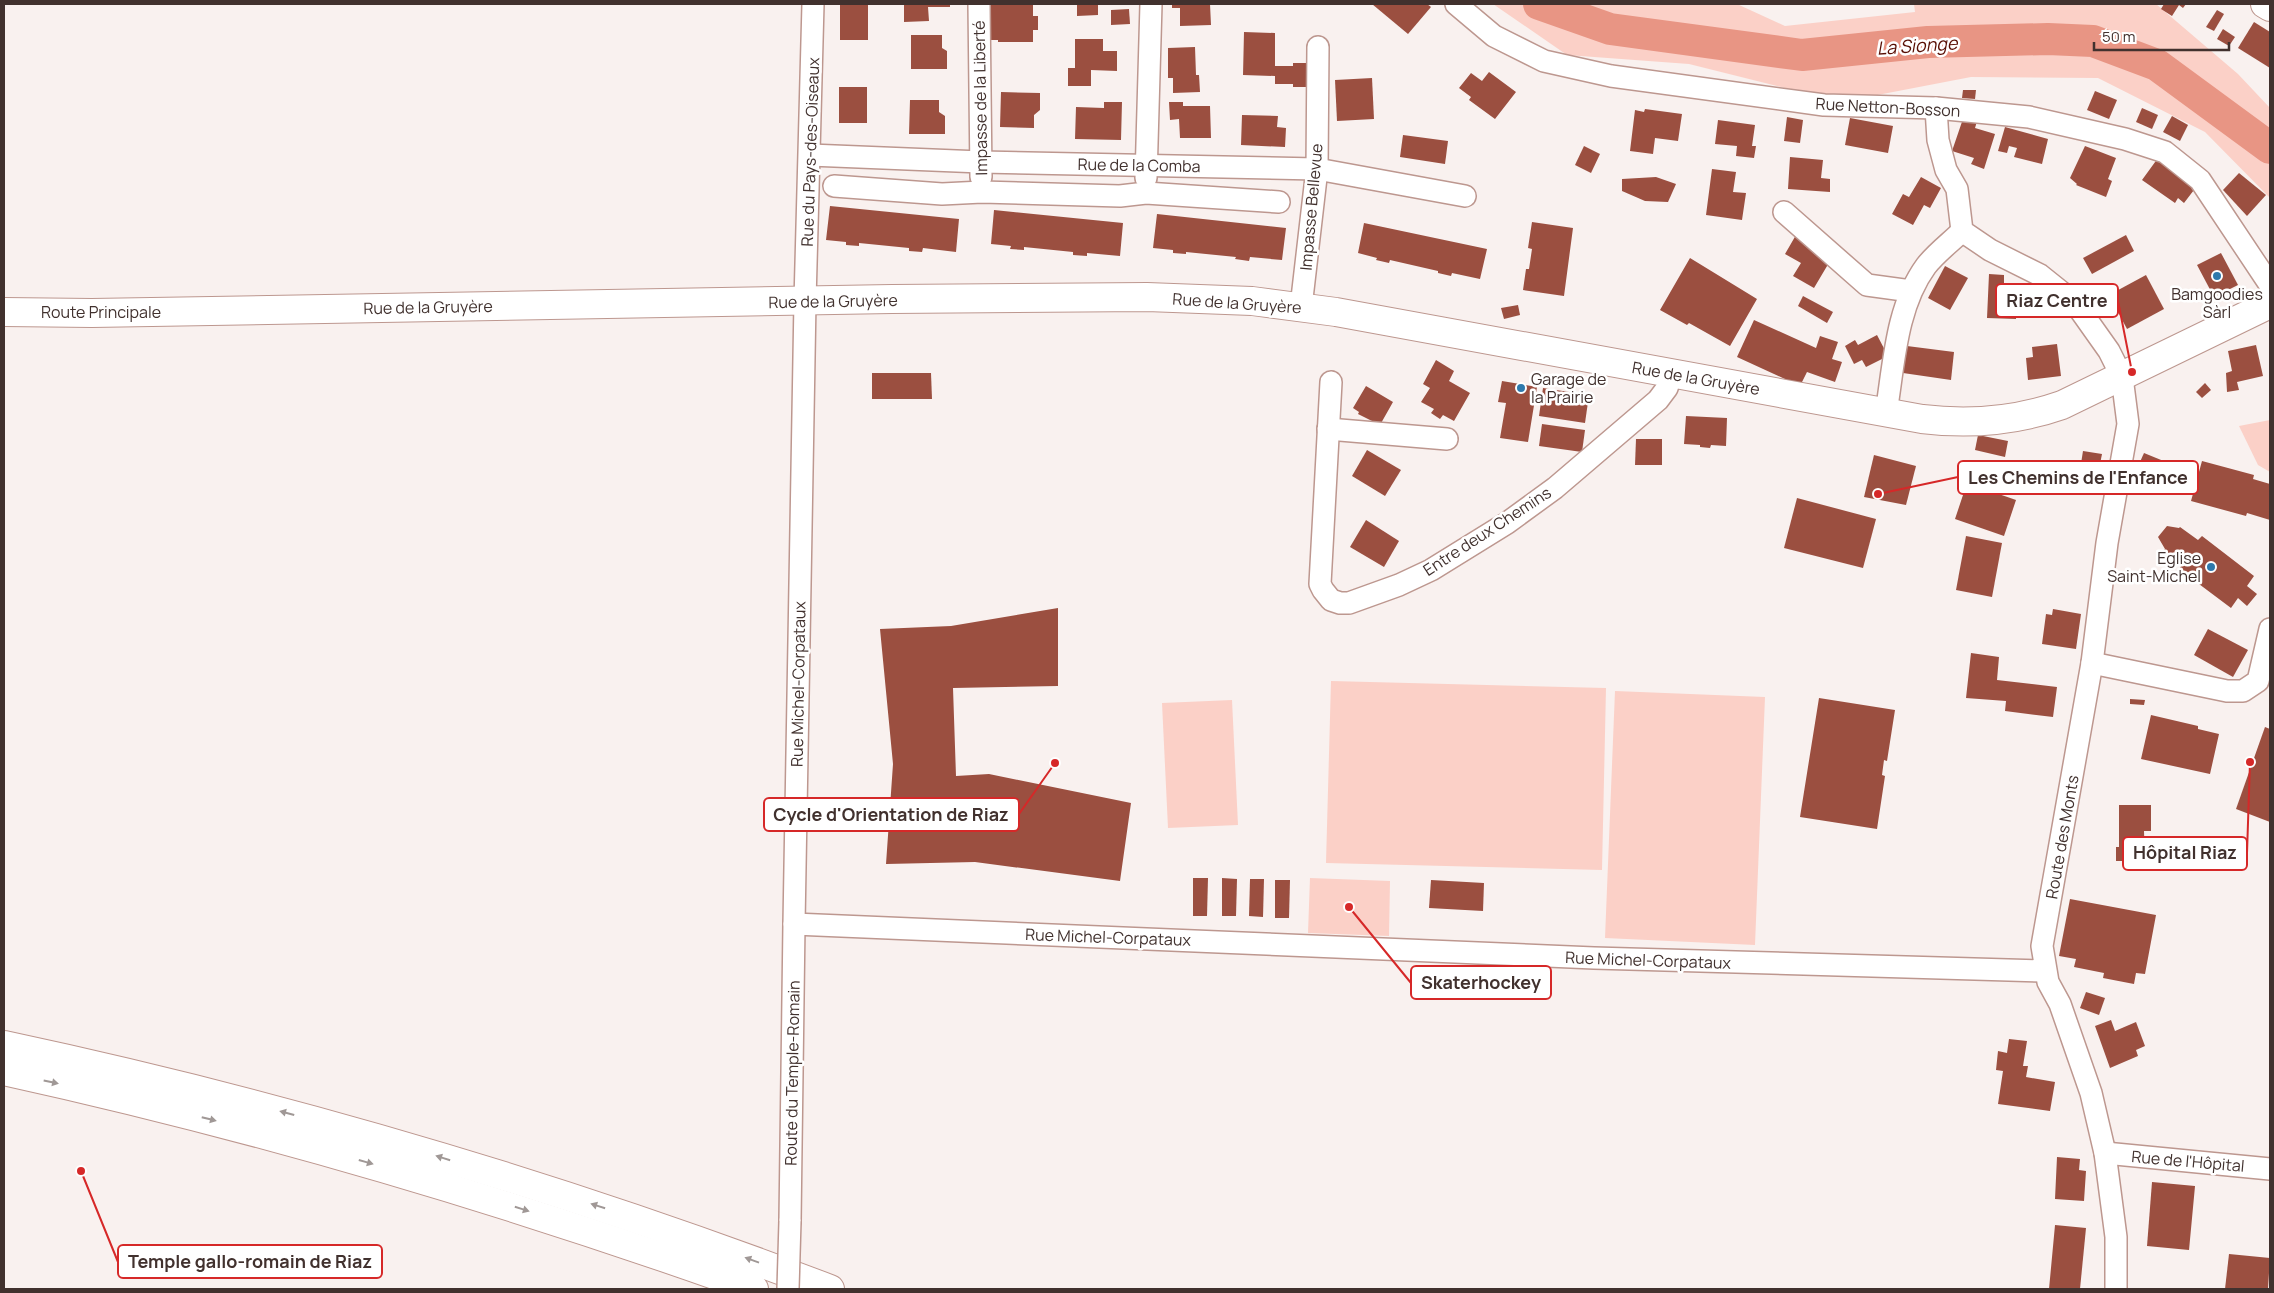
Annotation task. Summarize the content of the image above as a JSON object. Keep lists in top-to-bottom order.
{
  "streets": {
    "main road": ["Rue de la Gruyère", "Route Principale"],
    "street": [
      "Impasse de la Liberté",
      "Rue Netton-Bosson",
      "Rue du Pays-des-Oiseaux",
      "Rue de la Comba",
      "Impasse Bellevue",
      "Entre deux Chemins",
      "Rue Michel-Corpataux",
      "Route des Monts",
      "Route du Temple-Romain",
      "Rue de l'Hôpital"
    ]
  },
  "crossings": [
    ["Impasse de la Liberté", "Rue de la Comba"],
    ["Rue du Pays-des-Oiseaux", "Rue de la Comba"],
    ["Rue du Pays-des-Oiseaux", "Rue de la Gruyère"],
    ["Rue du Pays-des-Oiseaux", "Rue Michel-Corpataux"],
    ["Rue de la Comba", "Impasse Bellevue"],
    ["Impasse Bellevue", "Rue de la Gruyère"],
    ["Rue de la Gruyère", "Route Principale"],
    ["Rue de la Gruyère", "Entre deux Chemins"],
    ["Rue de la Gruyère", "Rue Michel-Corpataux"],
    ["Rue de la Gruyère", "Route des Monts"],
    ["Rue Michel-Corpataux", "Route des Monts"],
    ["Rue Michel-Corpataux", "Route du Temple-Romain"],
    ["Route des Monts", "Rue de l'Hôpital"]
  ],
  "water": ["La Sionge"],
  "places": [
    "Bamgoodies Sàrl",
    "Riaz Centre",
    "Garage de la Prairie",
    "Les Chemins de l'Enfance",
    "Eglise Saint-Michel",
    "Hôpital Riaz",
    "Cycle d'Orientation de Riaz",
    "Skaterhockey",
    "Temple gallo-romain de Riaz"
  ],
  "scale_bar": "50 m"
}
